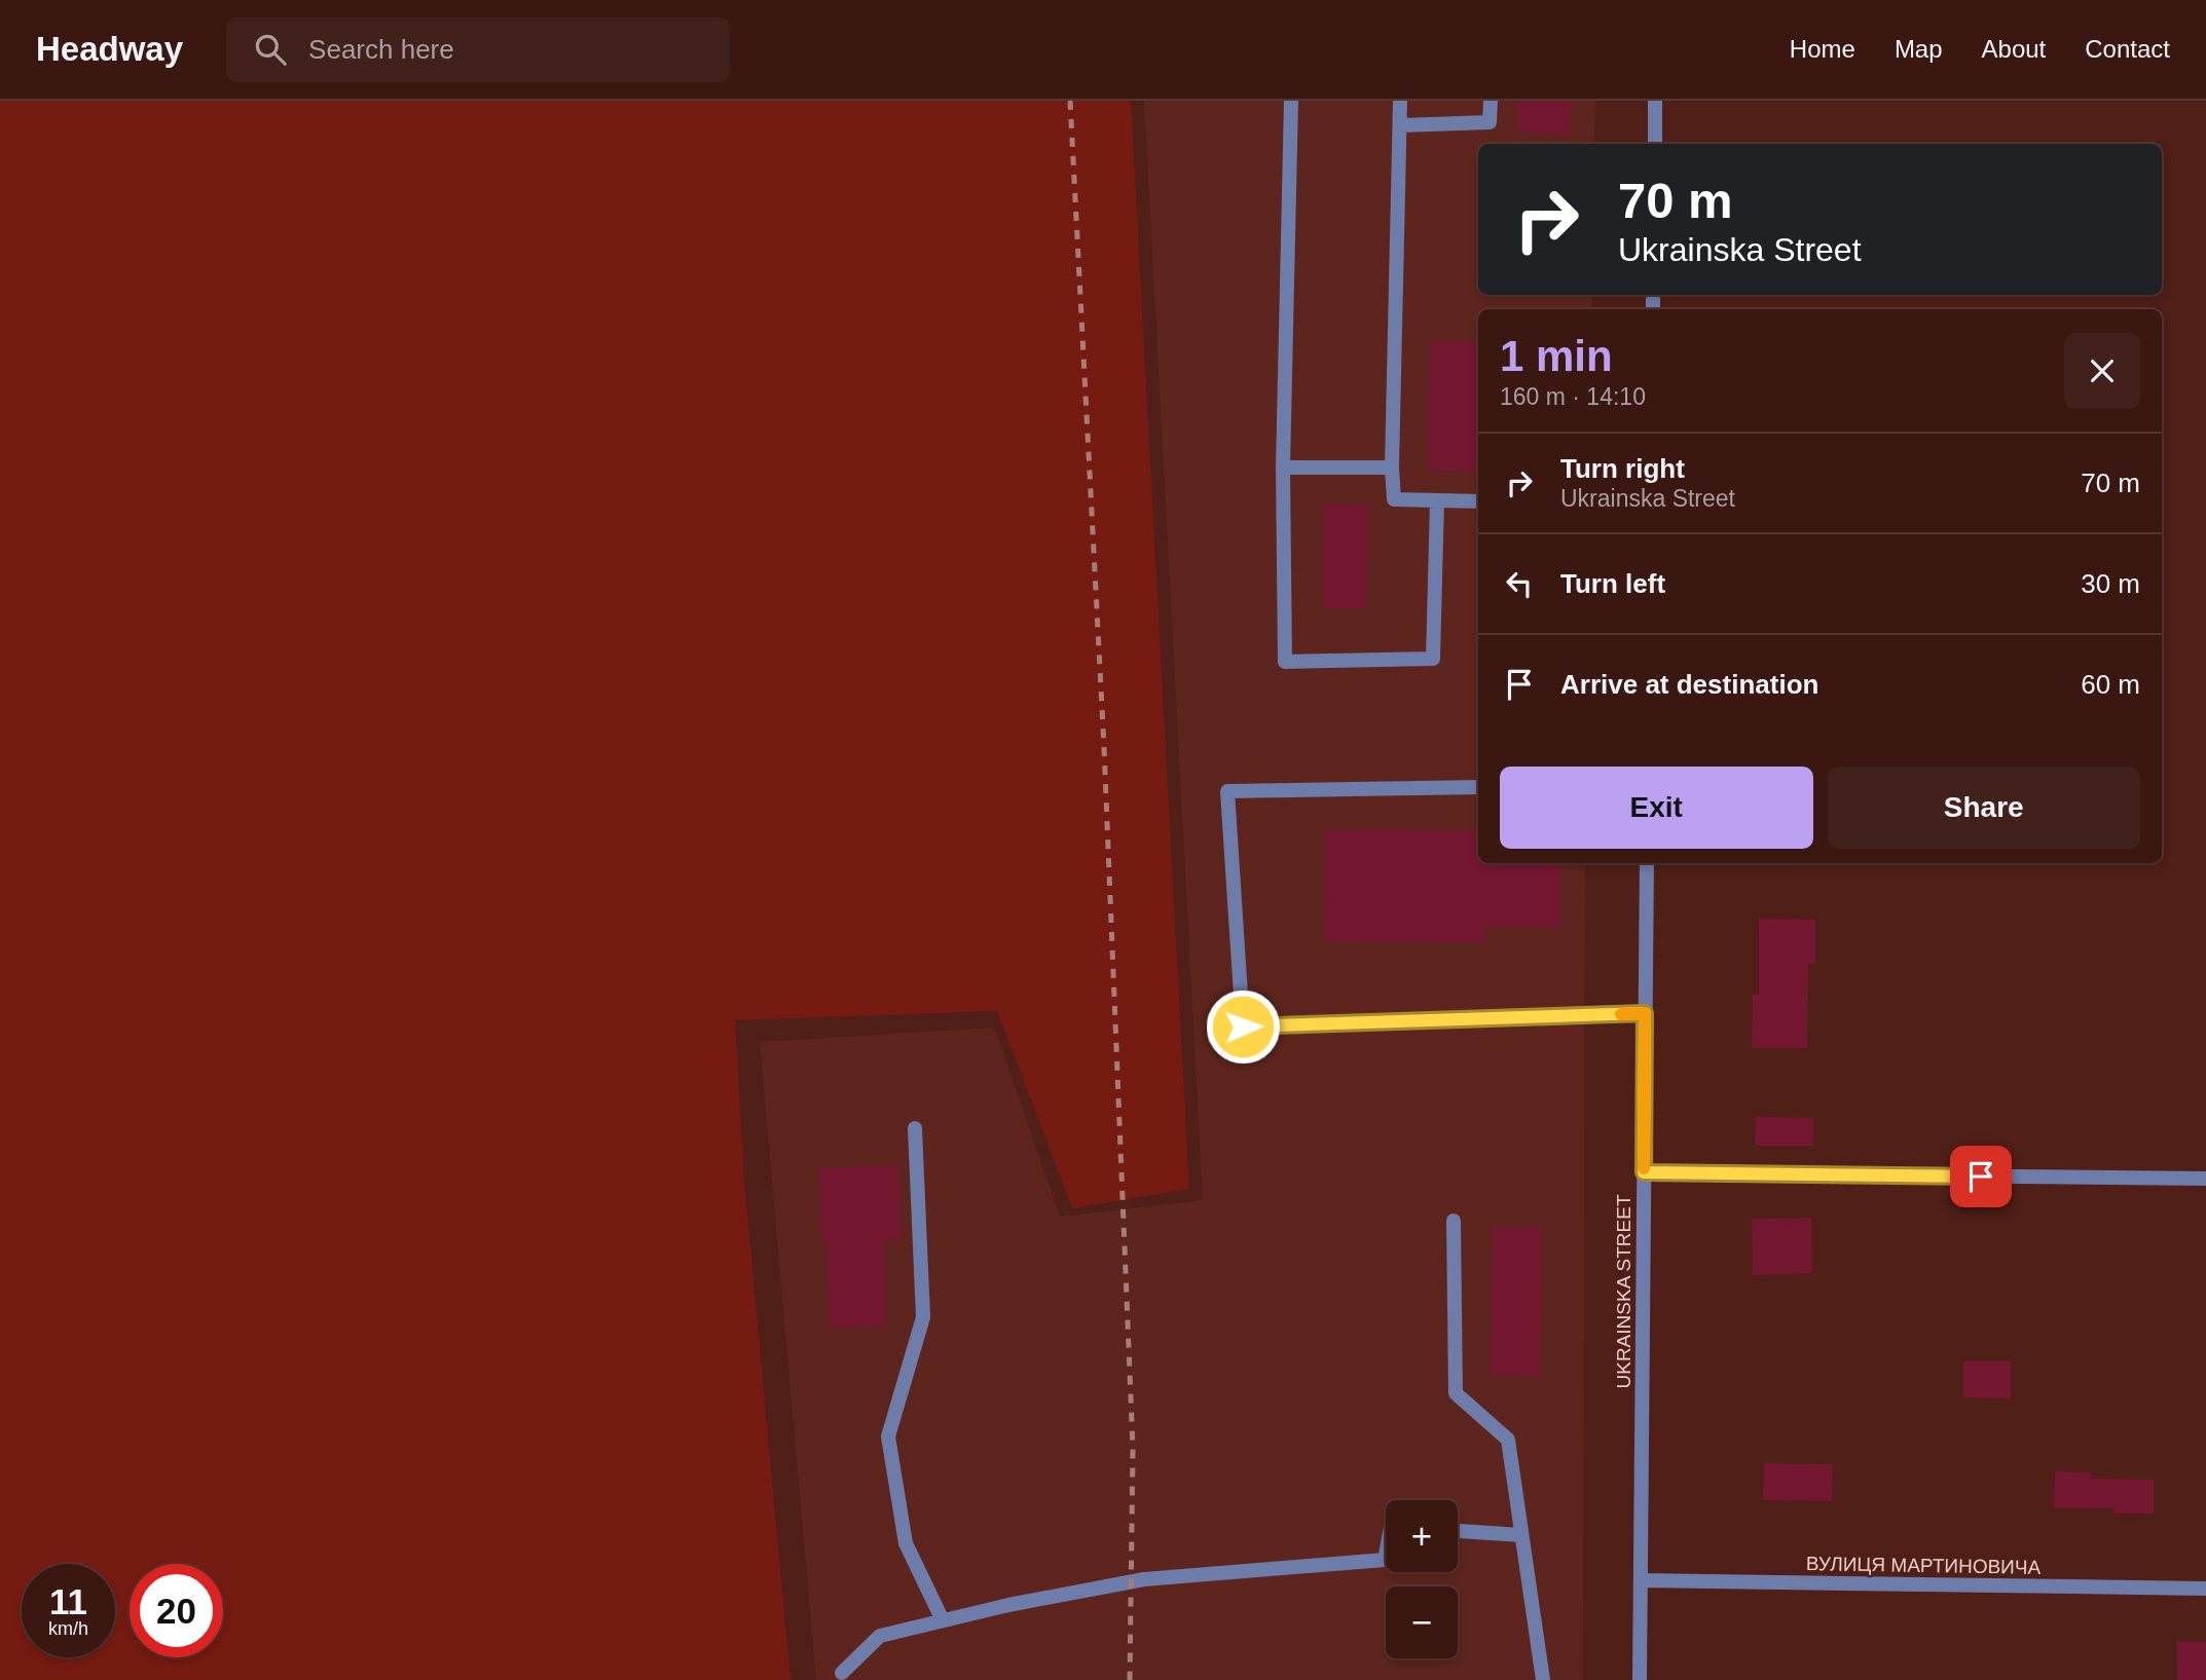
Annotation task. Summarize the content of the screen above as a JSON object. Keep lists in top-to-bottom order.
{
  "streets": {
    "street": ["UKRAINSKA STREET", "ВУЛИЦЯ МАРТИНОВИЧА"]
  },
  "crossings": [
    ["UKRAINSKA STREET", "ВУЛИЦЯ МАРТИНОВИЧА"]
  ],
  "page": {
    "header": "Headway",
    "search": "Search here",
    "nav": [
      "Home",
      "Map",
      "About",
      "Contact"
    ],
    "turn": ["70 m", "Ukrainska Street"],
    "heading": ["1 min", "160 m · 14:10"],
    "list": [
      {
        "name": "Turn right",
        "note": "Ukrainska Street",
        "value": "70 m"
      },
      {
        "name": "Turn left",
        "value": "30 m"
      },
      {
        "name": "Arrive at destination",
        "value": "60 m"
      }
    ],
    "buttons": ["Exit", "Share"],
    "map_buttons": ["+", "−"],
    "speed": "11 km/h",
    "limit": "20"
  }
}
